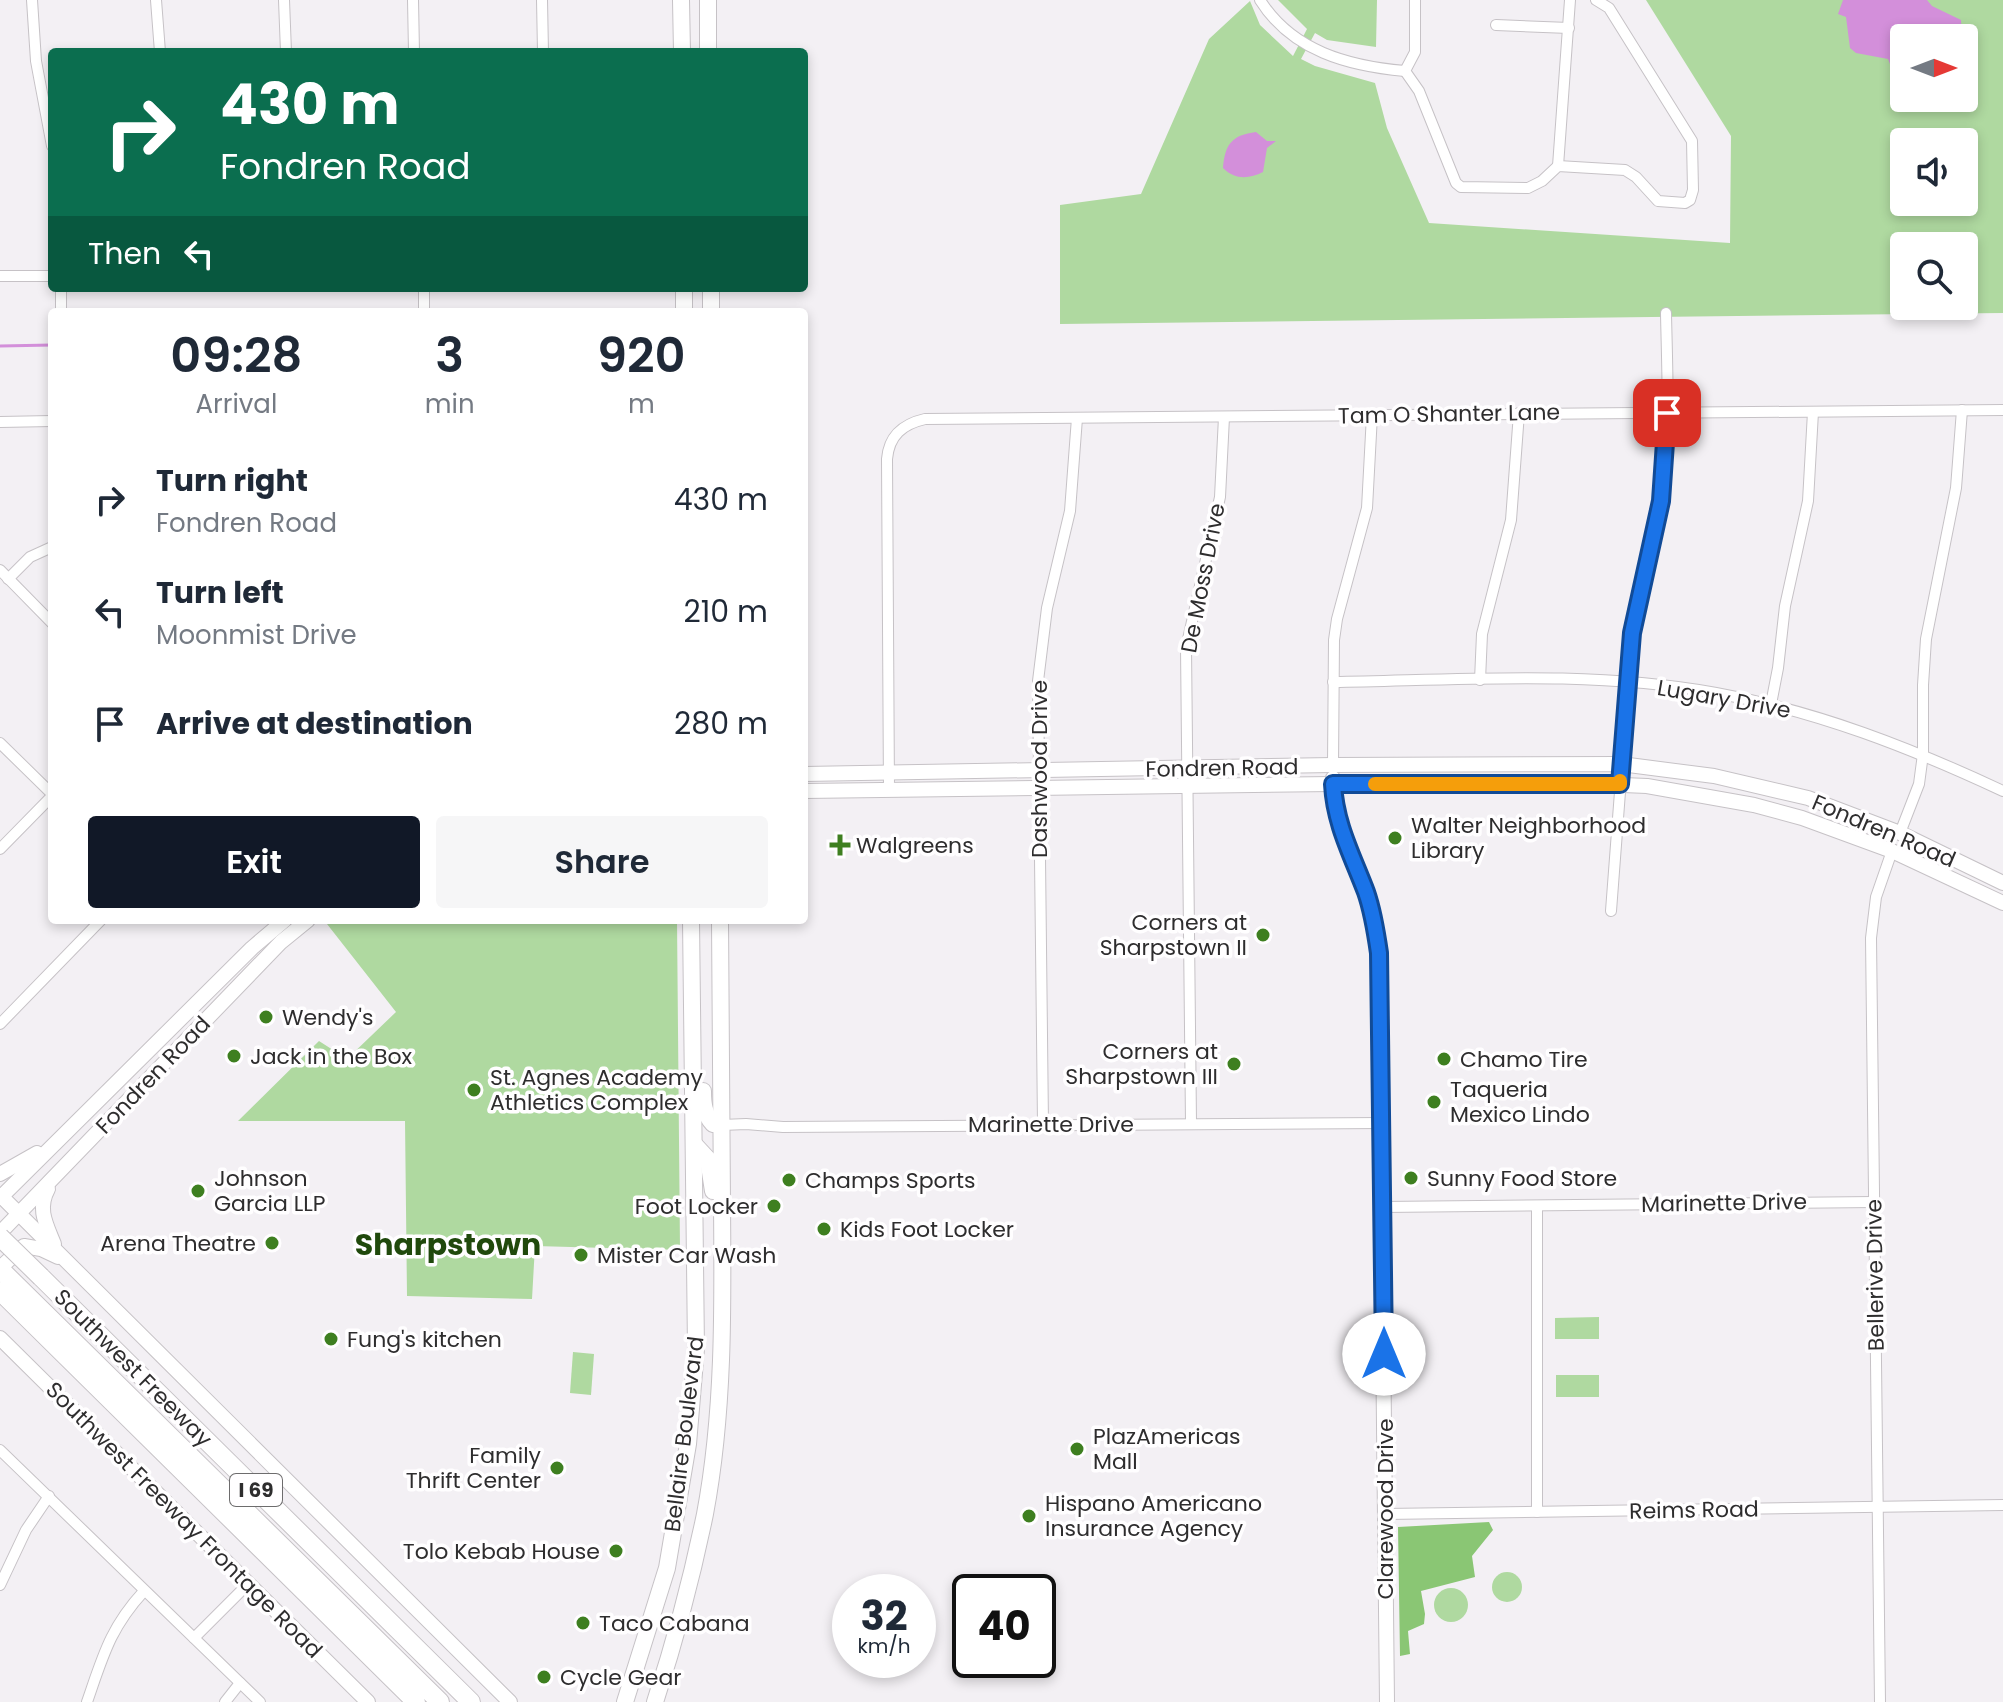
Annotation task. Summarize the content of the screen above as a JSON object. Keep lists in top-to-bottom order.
{
  "streets": {
    "highway": ["Southwest Freeway", "I 69"],
    "main road": [
      "Fondren Road",
      "Bellaire Boulevard",
      "Clarewood Drive",
      "Southwest Freeway Frontage Road"
    ],
    "street": [
      "Tam O Shanter Lane",
      "De Moss Drive",
      "Lugary Drive",
      "Dashwood Drive",
      "Marinette Drive",
      "Bellerive Drive",
      "Reims Road"
    ]
  },
  "crossings": [
    ["Tam O Shanter Lane", "De Moss Drive"],
    ["Tam O Shanter Lane", "Fondren Road"],
    ["Tam O Shanter Lane", "Dashwood Drive"],
    ["Tam O Shanter Lane", "Clarewood Drive"],
    ["De Moss Drive", "Fondren Road"],
    ["De Moss Drive", "Marinette Drive"],
    ["Lugary Drive", "Clarewood Drive"],
    ["Fondren Road", "Dashwood Drive"],
    ["Fondren Road", "Bellerive Drive"],
    ["Fondren Road", "Southwest Freeway"],
    ["Fondren Road", "Clarewood Drive"],
    ["Dashwood Drive", "Marinette Drive"],
    ["Marinette Drive", "Bellerive Drive"],
    ["Marinette Drive", "Bellaire Boulevard"],
    ["Marinette Drive", "Clarewood Drive"],
    ["Bellerive Drive", "Reims Road"],
    ["Clarewood Drive", "Reims Road"]
  ],
  "districts": ["Sharpstown"],
  "places": {
    "other": [
      "Walter Neighborhood Library",
      "Corners at Sharpstown II",
      "Wendy's",
      "Jack in the Box",
      "Chamo Tire",
      "Corners at Sharpstown III",
      "St. Agnes Academy Athletics Complex",
      "Taqueria Mexico Lindo",
      "Sunny Food Store",
      "Champs Sports",
      "Johnson Garcia LLP",
      "Foot Locker",
      "Kids Foot Locker",
      "Arena Theatre",
      "Mister Car Wash",
      "Fung's kitchen",
      "PlazAmericas Mall",
      "Family Thrift Center",
      "Hispano Americano Insurance Agency",
      "Tolo Kebab House",
      "Taco Cabana",
      "Cycle Gear"
    ],
    "health": ["Walgreens"]
  },
  "north": "right",
  "page": {
    "turn": ["430 m", "Fondren Road"],
    "then": "Then",
    "eta": [
      "09:28",
      "Arrival",
      "3",
      "min",
      "920",
      "m"
    ],
    "list": [
      {
        "name": "Turn right",
        "note": "Fondren Road",
        "value": "430 m"
      },
      {
        "name": "Turn left",
        "note": "Moonmist Drive",
        "value": "210 m"
      },
      {
        "name": "Arrive at destination",
        "value": "280 m"
      }
    ],
    "buttons": ["Exit", "Share"],
    "speed": "32 km/h",
    "limit": "40"
  }
}
